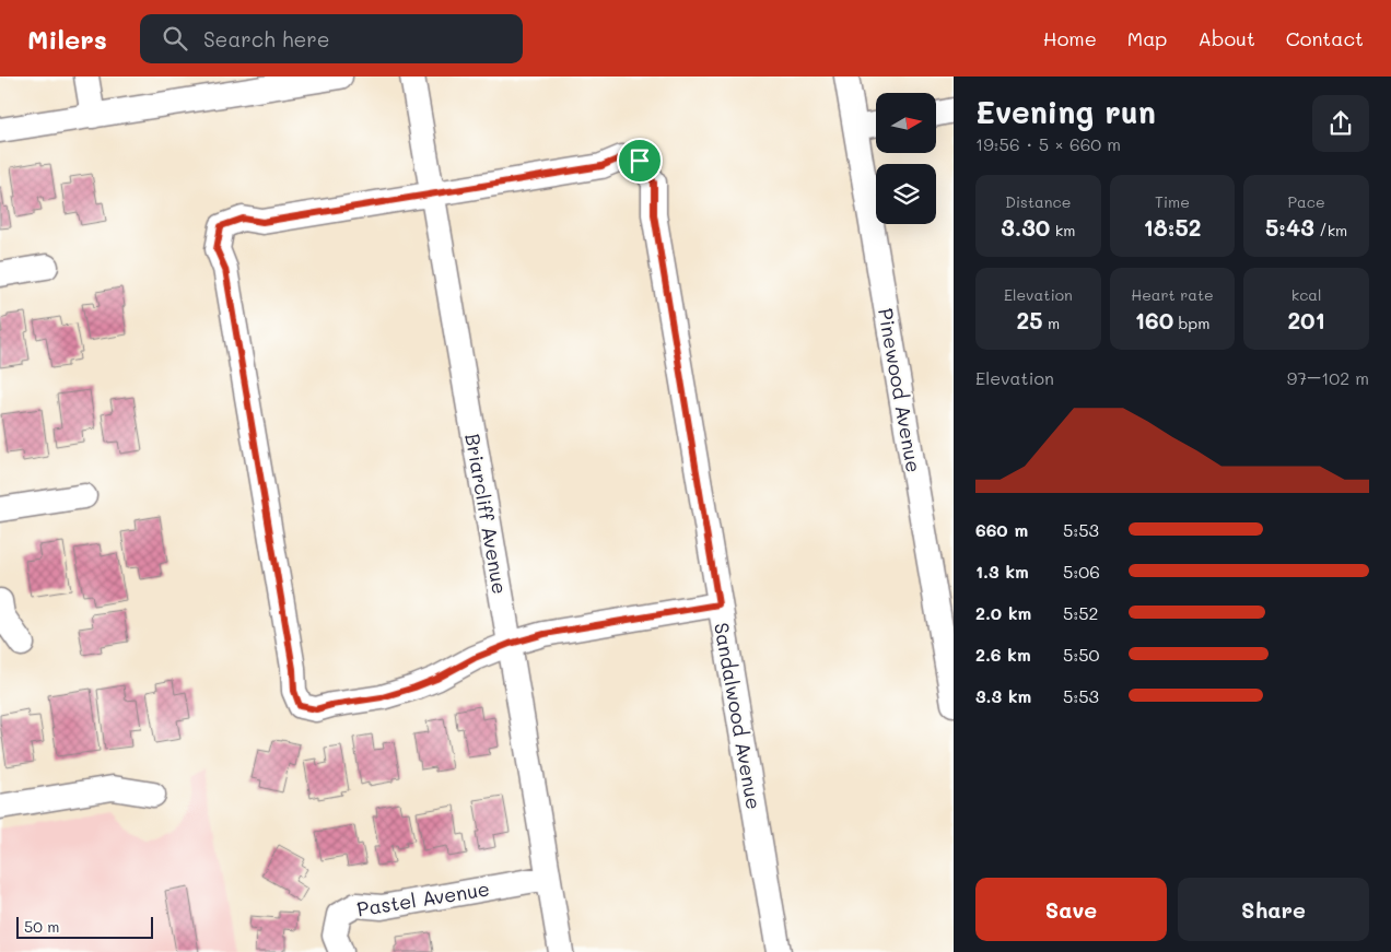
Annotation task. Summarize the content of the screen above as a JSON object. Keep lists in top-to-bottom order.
{
  "streets": {
    "street": [
      "Pinewood Avenue",
      "Briarcliff Avenue",
      "Sandalwood Avenue",
      "Pastel Avenue"
    ]
  },
  "crossings": [
    ["Briarcliff Avenue", "Sandalwood Avenue"],
    ["Briarcliff Avenue", "Pastel Avenue"]
  ],
  "scale_bar": "50 m",
  "north": "right",
  "page": {
    "header": "Milers",
    "search": "Search here",
    "nav": [
      "Home",
      "Map",
      "About",
      "Contact"
    ],
    "heading": ["Evening run", "19:56 · 5 × 660 m"],
    "stats": [
      ["Distance", "3.30 km"],
      ["Time", "18:52"],
      ["Pace", "5:43 /km"],
      ["Elevation", "25 m"],
      ["Heart rate", "160 bpm"],
      ["kcal", "201"]
    ],
    "chart": ["Elevation", "97–102 m"],
    "list": [
      {
        "name": "660 m",
        "note": "5:53"
      },
      {
        "name": "1.3 km",
        "note": "5:06"
      },
      {
        "name": "2.0 km",
        "note": "5:52"
      },
      {
        "name": "2.6 km",
        "note": "5:50"
      },
      {
        "name": "3.3 km",
        "note": "5:53"
      }
    ],
    "buttons": ["Save", "Share"],
    "scale": "50 m"
  }
}
